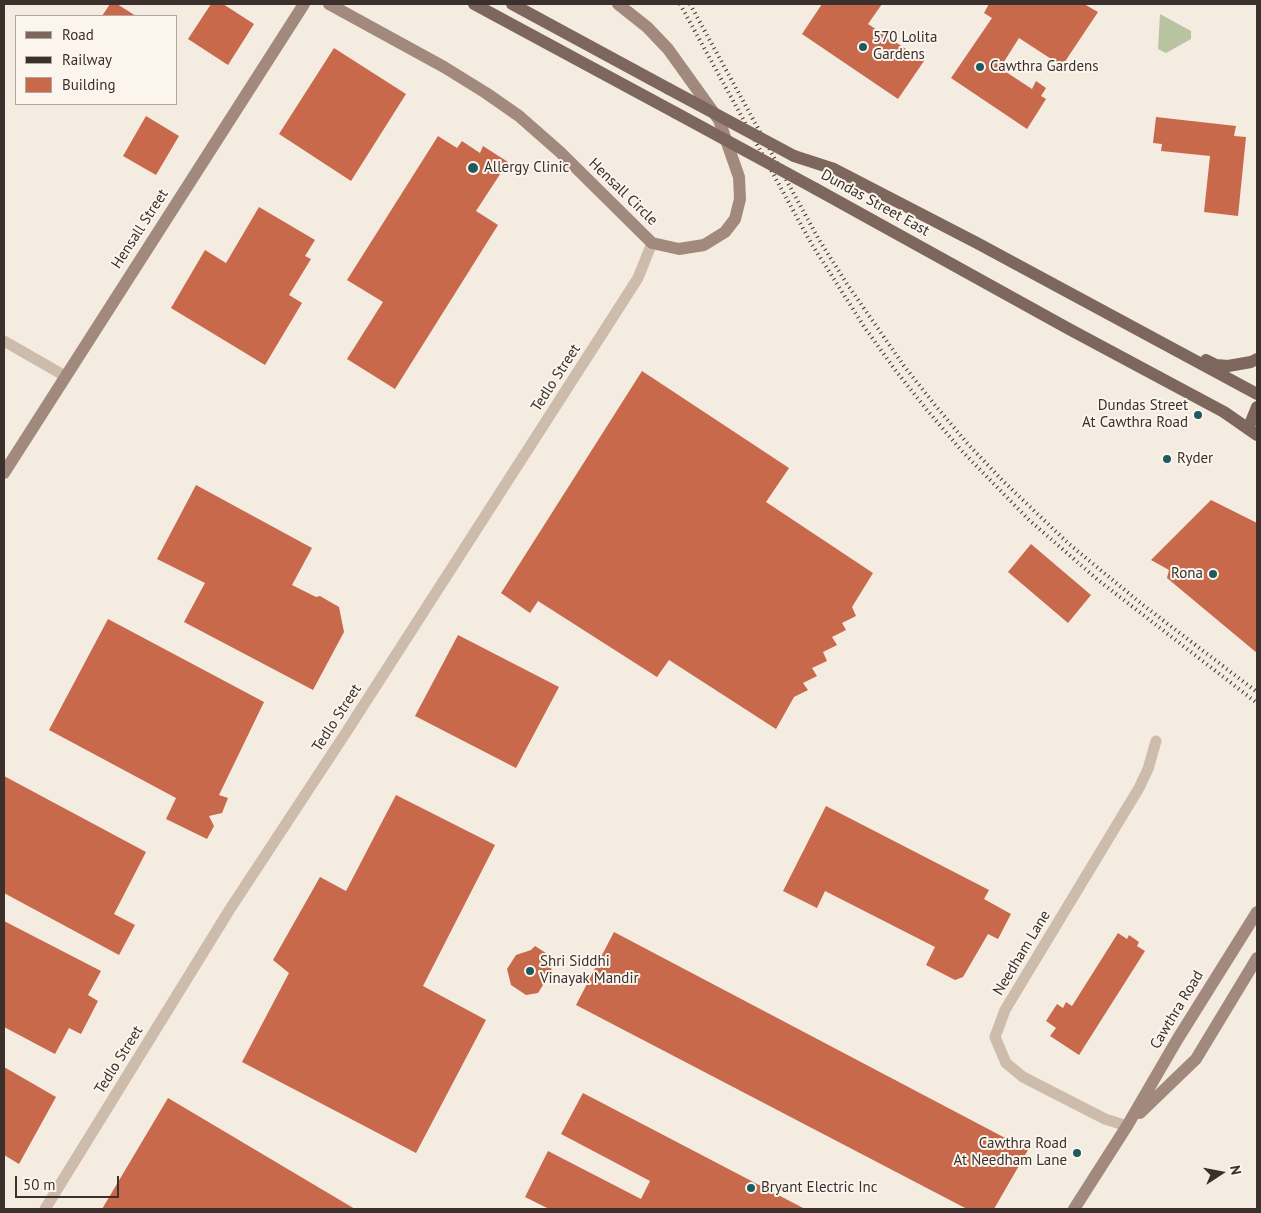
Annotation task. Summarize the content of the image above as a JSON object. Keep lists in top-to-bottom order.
{
  "streets": {
    "main road": ["Dundas Street East"],
    "street": [
      "Hensall Circle",
      "Hensall Street",
      "Tedlo Street",
      "Needham Lane",
      "Cawthra Road"
    ]
  },
  "crossings": [
    ["Hensall Circle", "Tedlo Street"],
    ["Needham Lane", "Cawthra Road"]
  ],
  "places": [
    "570 Lolita Gardens",
    "Cawthra Gardens",
    "Allergy Clinic",
    "Dundas Street At Cawthra Road",
    "Ryder",
    "Rona",
    "Shri Siddhi Vinayak Mandir",
    "Cawthra Road At Needham Lane",
    "Bryant Electric Inc"
  ],
  "legend": ["Road", "Railway", "Building"],
  "scale_bar": "50 m",
  "north": "right"
}
